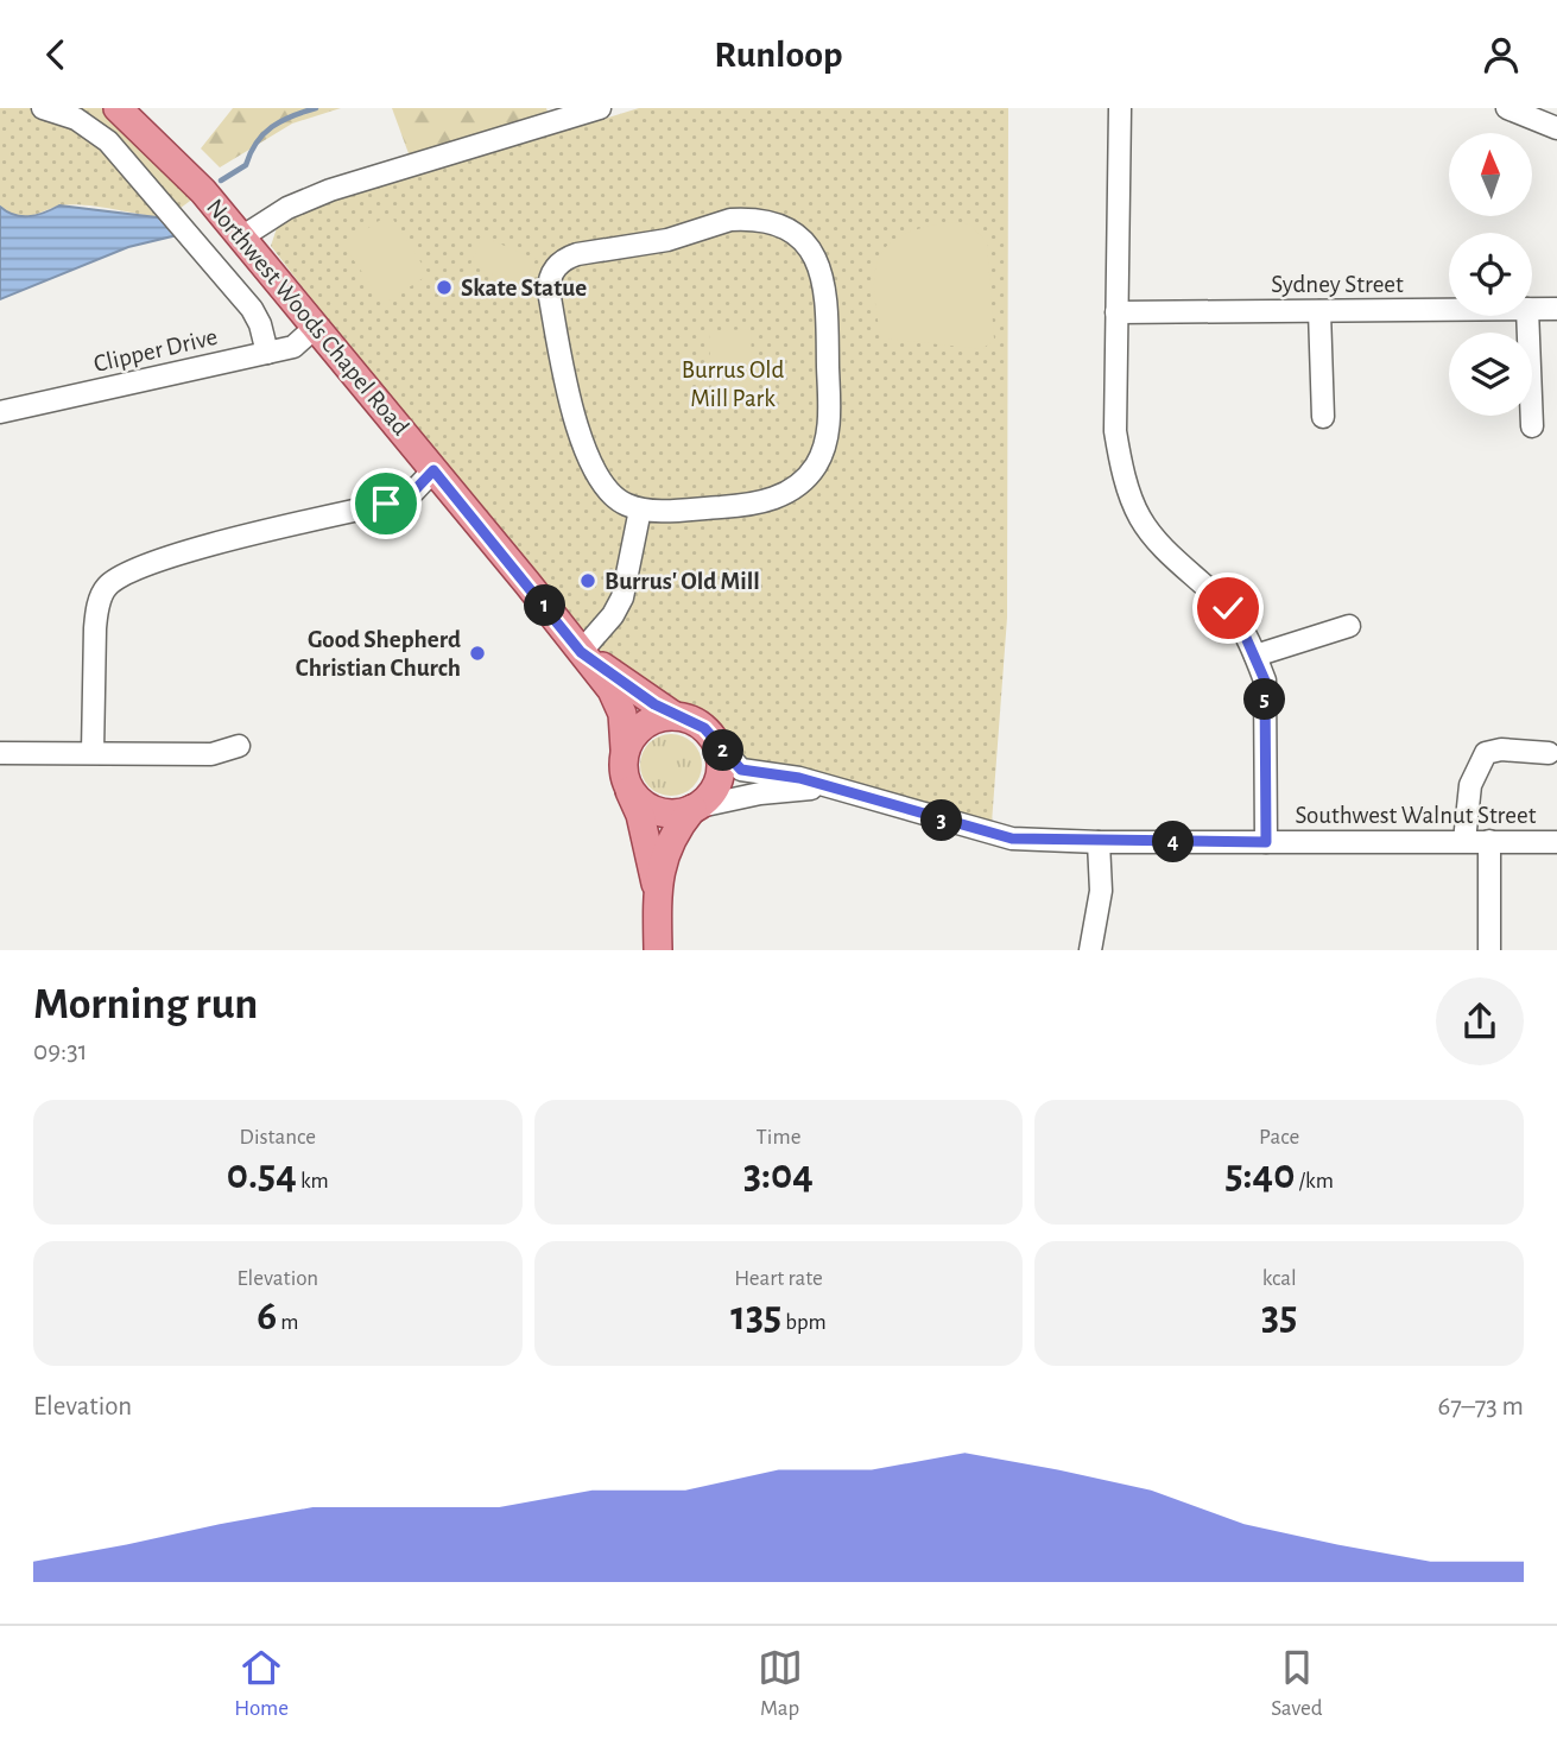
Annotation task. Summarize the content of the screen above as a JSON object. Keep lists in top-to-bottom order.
{
  "streets": {
    "main road": ["Northwest Woods Chapel Road"],
    "street": ["Sydney Street", "Clipper Drive", "Southwest Walnut Street"]
  },
  "crossings": [
    ["Northwest Woods Chapel Road", "Clipper Drive"],
    ["Northwest Woods Chapel Road", "Southwest Walnut Street"]
  ],
  "parks": ["Burrus Old Mill Park"],
  "places": ["Skate Statue", "Burrus' Old Mill", "Good Shepherd Christian Church"],
  "north": "top",
  "page": {
    "header": "Runloop",
    "pins": [
      "1",
      "5",
      "2",
      "3",
      "4"
    ],
    "heading": ["Morning run", "09:31"],
    "stats": [
      ["Distance", "0.54 km"],
      ["Time", "3:04"],
      ["Pace", "5:40 /km"],
      ["Elevation", "6 m"],
      ["Heart rate", "135 bpm"],
      ["kcal", "35"]
    ],
    "chart": ["Elevation", "67–73 m"],
    "tabs": ["Home", "Map", "Saved"]
  }
}
